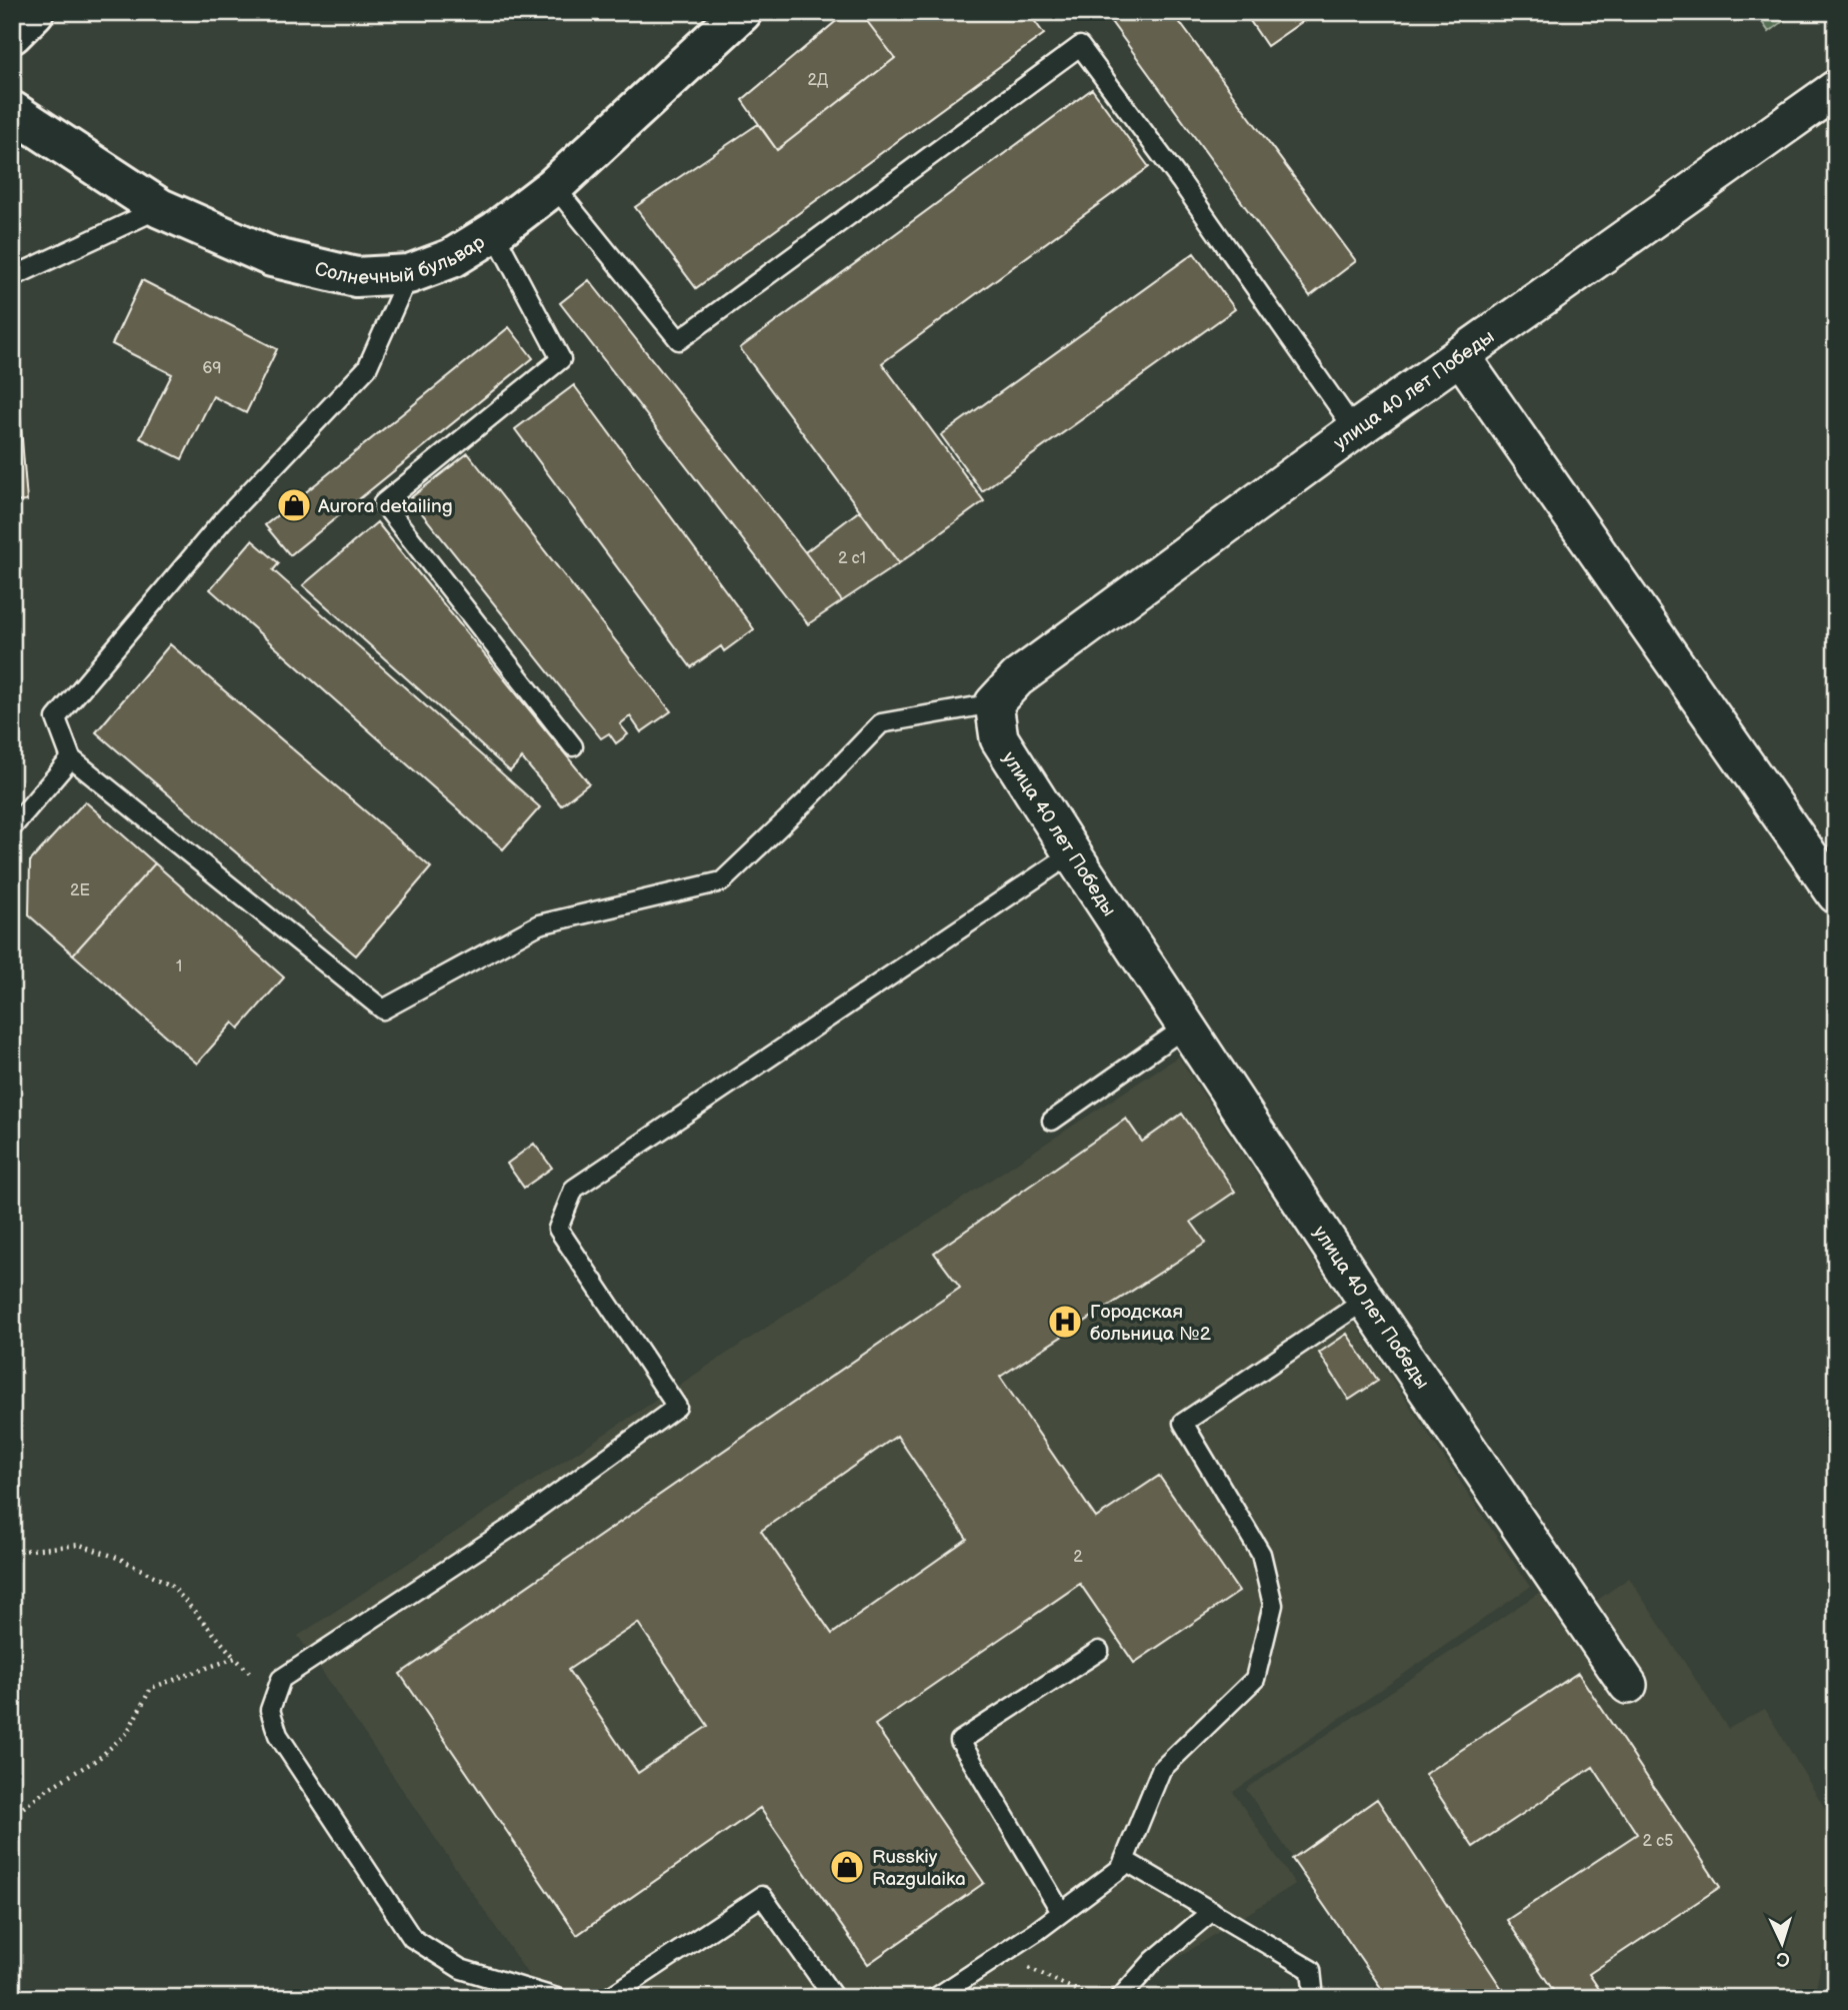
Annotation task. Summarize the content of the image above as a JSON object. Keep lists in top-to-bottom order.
{
  "streets": {
    "main road": ["Солнечный бульвар"],
    "street": ["улица 40 лет Победы"]
  },
  "places": {
    "shop": ["Aurora detailing", "Russkiy Razgulaika"],
    "hospital": ["Городская больница №2"]
  },
  "house_numbers": [
    "2Д",
    "69",
    "2 с1",
    "2Е",
    "1",
    "2",
    "2 с5"
  ],
  "north": "bottom"
}
